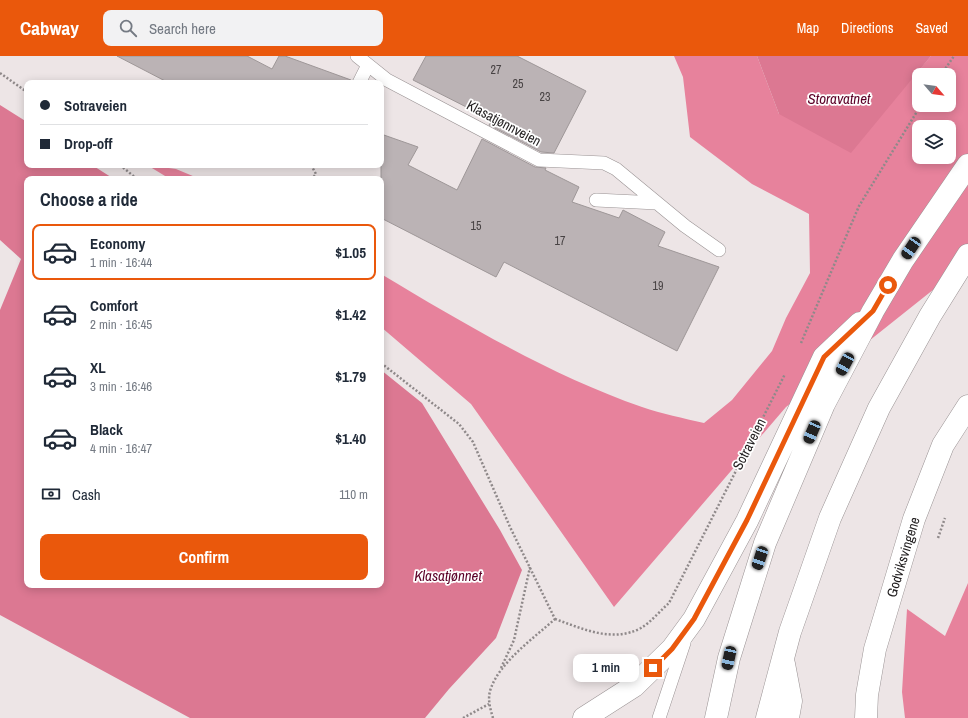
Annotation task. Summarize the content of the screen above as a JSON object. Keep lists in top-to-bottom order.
{
  "streets": {
    "main road": ["Godviksvingene"],
    "lane": ["Klasatjønnveien"],
    "path": ["Sotraveien"]
  },
  "water": ["Storavatnet", "Klasatjønnet"],
  "house_numbers": [
    "27",
    "25",
    "23",
    "15",
    "17",
    "19"
  ],
  "north": "bottom right",
  "page": {
    "header": "Cabway",
    "search": "Search here",
    "nav": ["Map", "Directions", "Saved"],
    "banner": ["Sotraveien", "Drop-off"],
    "heading": "Choose a ride",
    "list": [
      {
        "name": "Economy",
        "note": "1 min · 16:44",
        "value": "$1.05"
      },
      {
        "name": "Comfort",
        "note": "2 min · 16:45",
        "value": "$1.42"
      },
      {
        "name": "XL",
        "note": "3 min · 16:46",
        "value": "$1.79"
      },
      {
        "name": "Black",
        "note": "4 min · 16:47",
        "value": "$1.40"
      }
    ],
    "pay": ["Cash", "110 m"],
    "buttons": "Confirm",
    "bubble": "1 min"
  }
}
